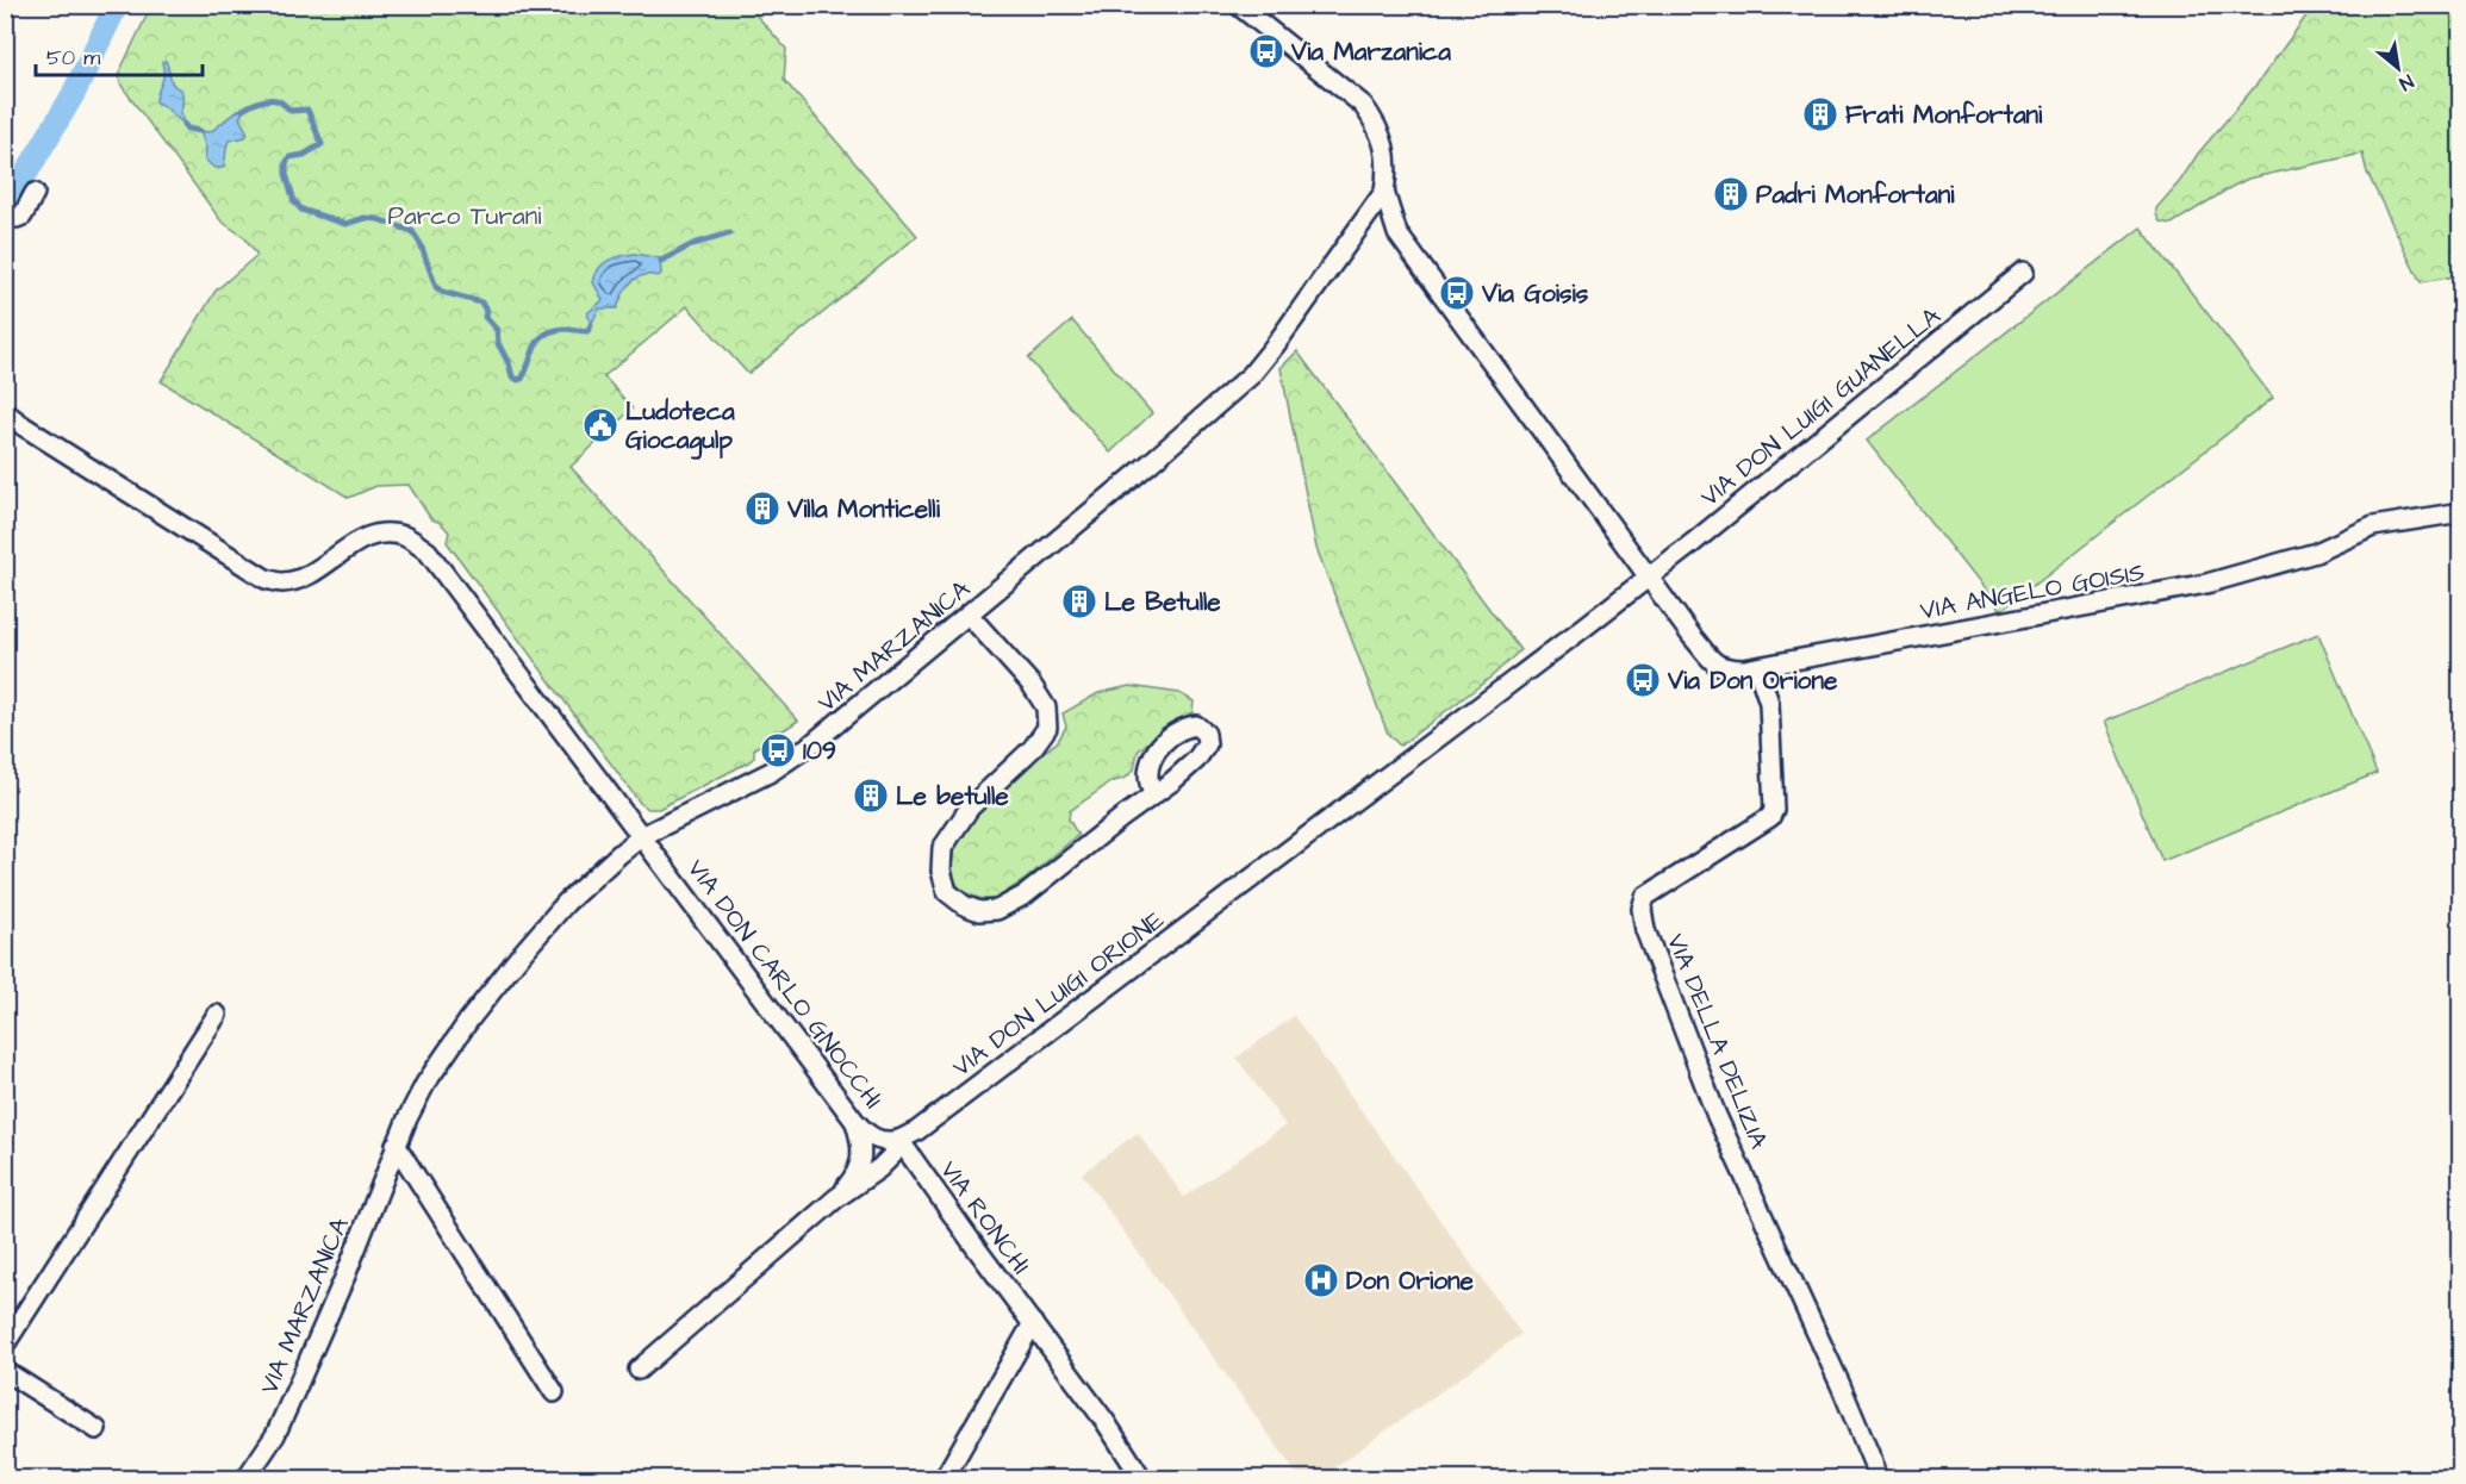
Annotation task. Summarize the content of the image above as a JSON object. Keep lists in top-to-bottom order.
{
  "streets": {
    "street": [
      "VIA DON LUIGI GUANELLA",
      "VIA ANGELO GOISIS",
      "VIA MARZANICA",
      "VIA DON CARLO GNOCCHI",
      "VIA DON LUIGI ORIONE",
      "VIA DELLA DELIZIA",
      "VIA RONCHI"
    ]
  },
  "crossings": [
    ["VIA DON LUIGI GUANELLA", "VIA ANGELO GOISIS"],
    ["VIA DON LUIGI GUANELLA", "VIA DON LUIGI ORIONE"],
    ["VIA ANGELO GOISIS", "VIA MARZANICA"],
    ["VIA ANGELO GOISIS", "VIA DON LUIGI ORIONE"],
    ["VIA ANGELO GOISIS", "VIA DELLA DELIZIA"],
    ["VIA MARZANICA", "VIA DON CARLO GNOCCHI"],
    ["VIA DON CARLO GNOCCHI", "VIA DON LUIGI ORIONE"],
    ["VIA DON CARLO GNOCCHI", "VIA RONCHI"],
    ["VIA DON LUIGI ORIONE", "VIA RONCHI"]
  ],
  "parks": ["Parco Turani"],
  "places": {
    "bus stop": [
      "Via Marzanica",
      "Via Goisis",
      "Via Don Orione",
      "109"
    ],
    "building": [
      "Frati Monfortani",
      "Padri Monfortani",
      "Villa Monticelli",
      "Le Betulle",
      "Le betulle"
    ],
    "public building": ["Ludoteca Giocagulp"],
    "hospital": ["Don Orione"]
  },
  "scale_bar": "50 m",
  "north": "bottom right"
}
